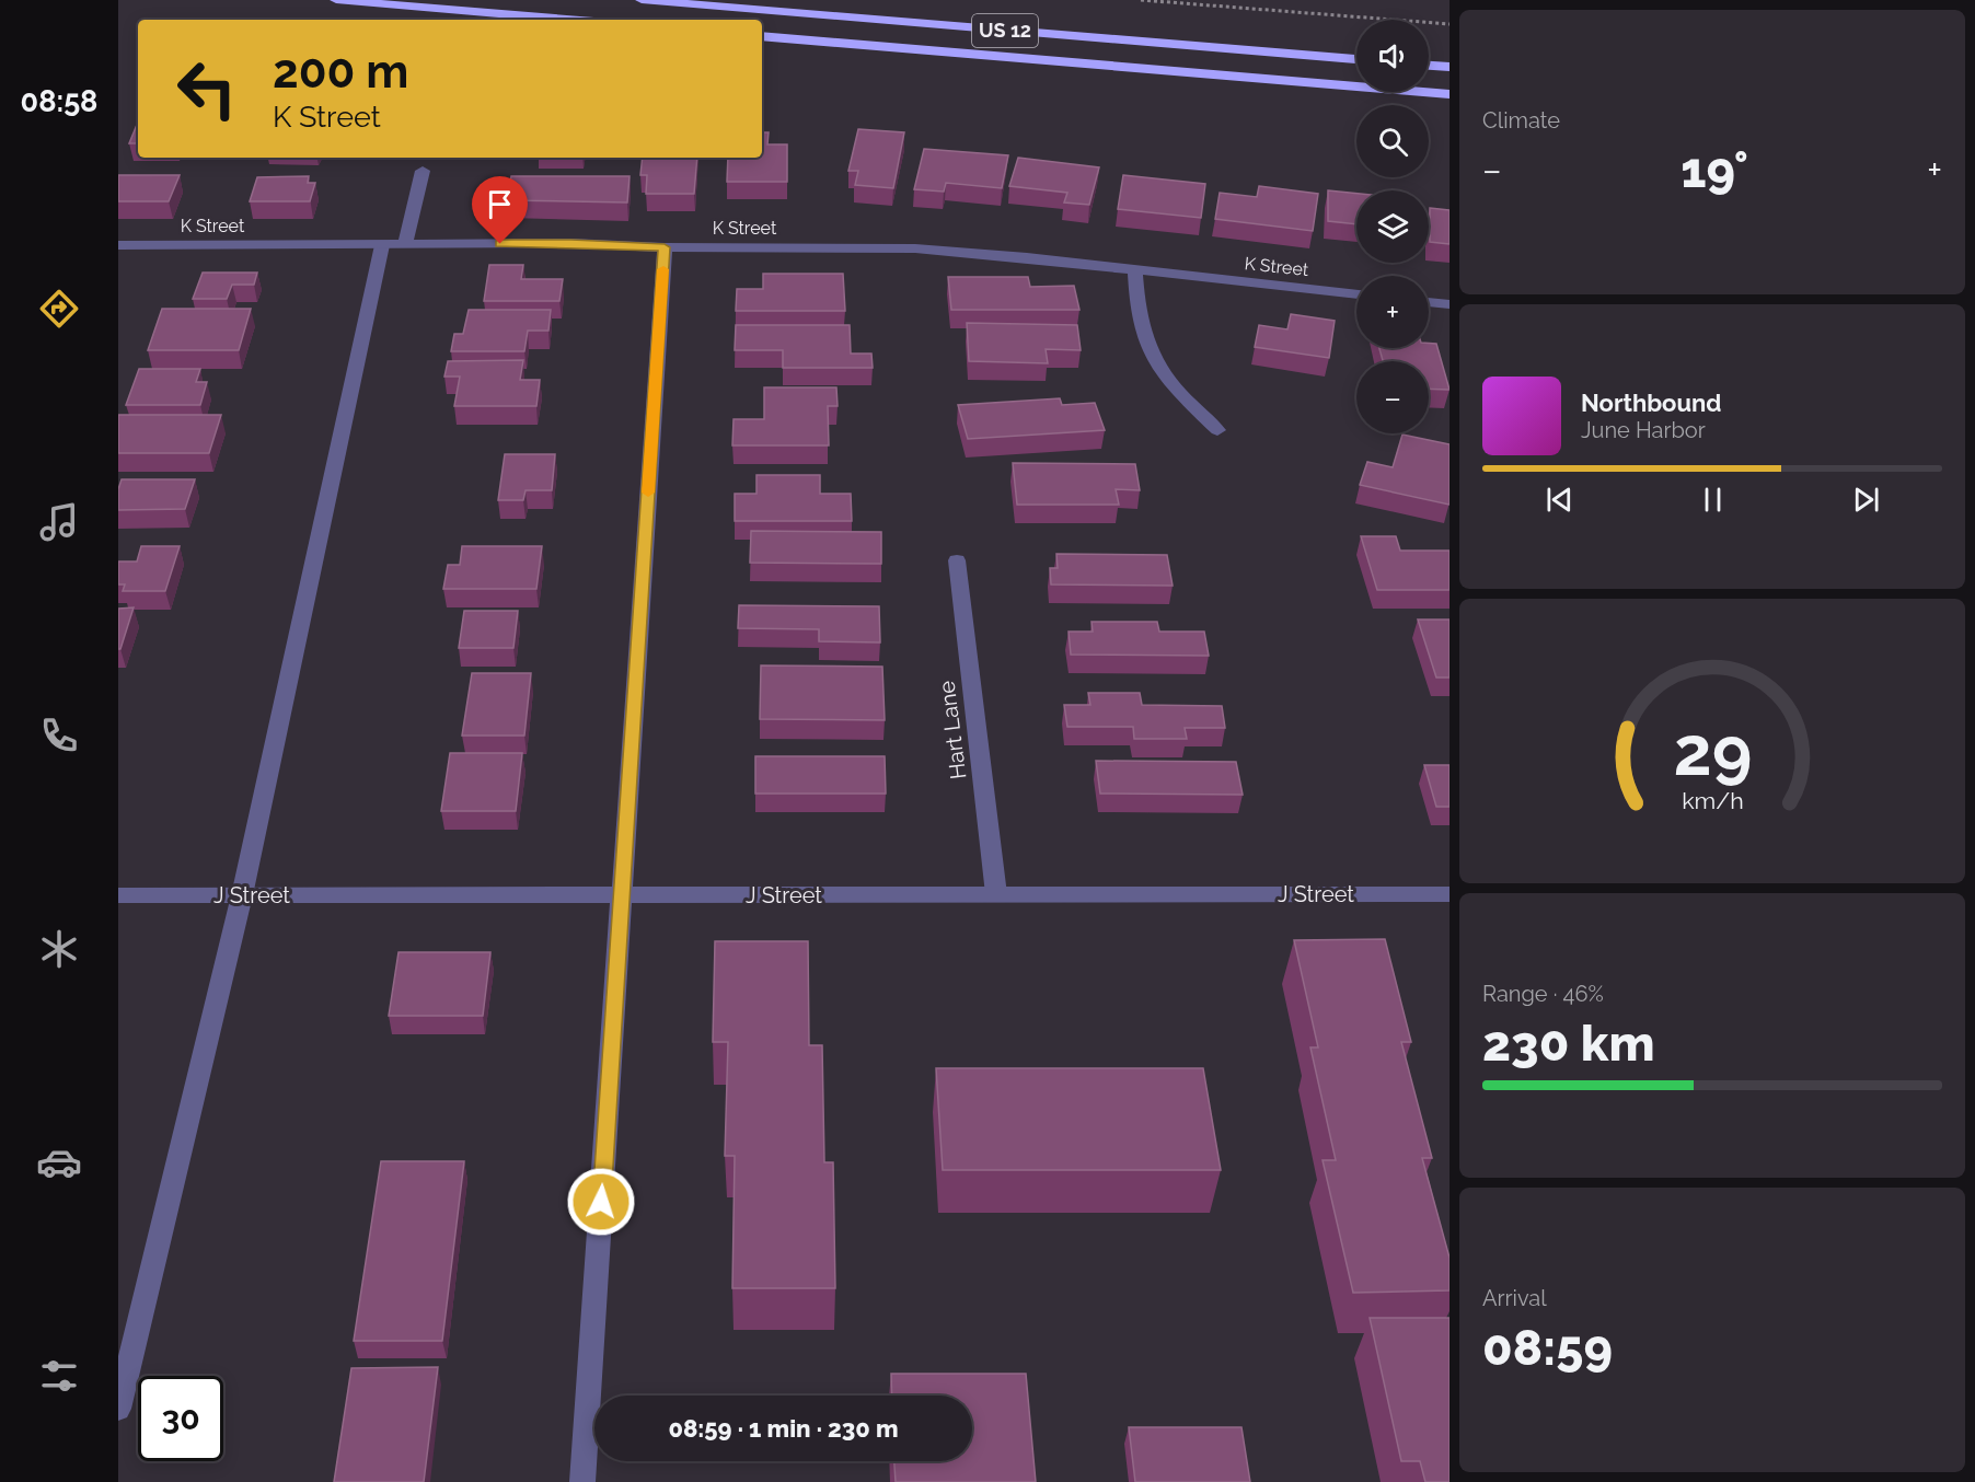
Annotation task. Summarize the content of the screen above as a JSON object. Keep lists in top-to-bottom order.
{
  "streets": {
    "highway": ["US 12"],
    "street": ["K Street", "Hart Lane", "J Street"]
  },
  "crossings": [
    ["Hart Lane", "J Street"]
  ],
  "page": {
    "tabs": "08:58",
    "tile": [
      "Climate",
      ["Range · 46%", "230 km"],
      ["Arrival", "08:59"]
    ],
    "map_buttons": ["+", "−"],
    "turn": ["200 m", "K Street"],
    "heat": ["−", "19°", "+"],
    "song": ["Northbound", "June Harbor"],
    "limit": "30",
    "trip": "08:59 · 1 min · 230 m",
    "gauge": ["29", "km/h"]
  }
}
